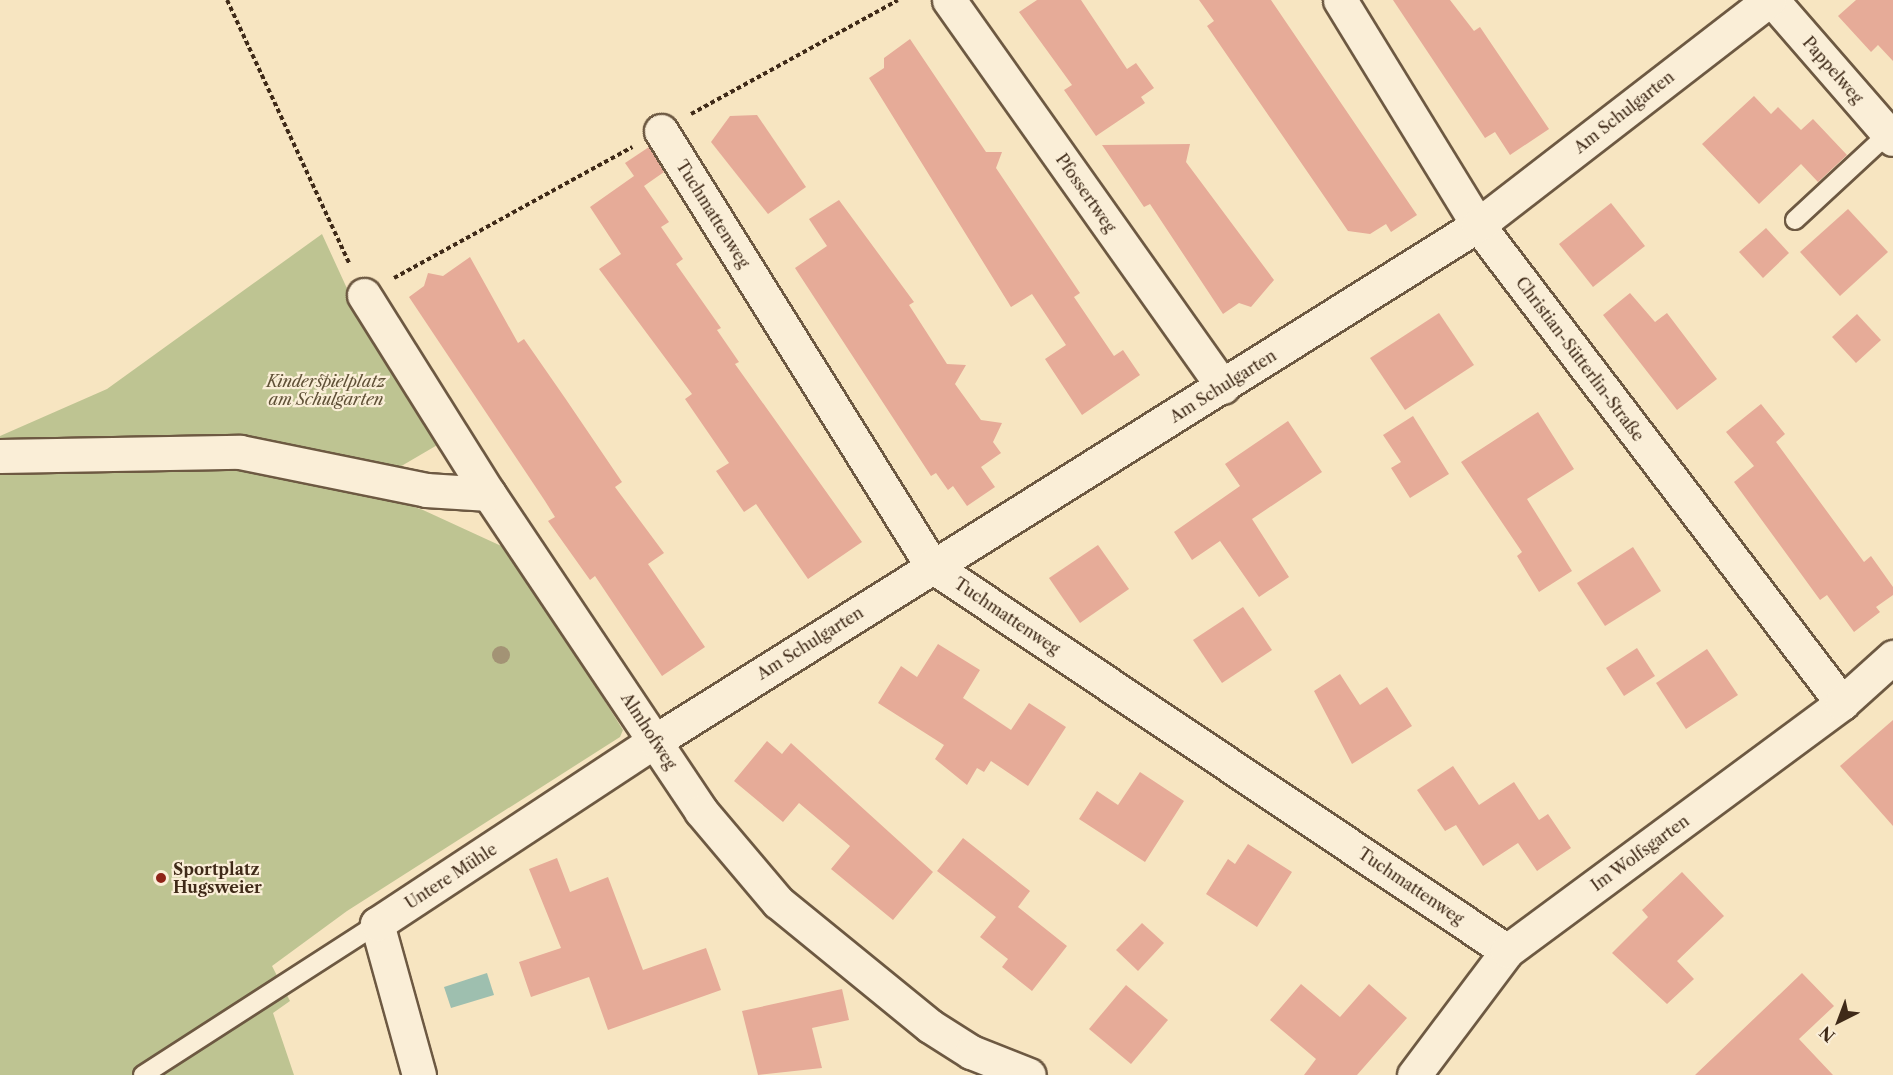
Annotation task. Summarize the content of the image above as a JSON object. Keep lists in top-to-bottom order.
{
  "streets": {
    "street": [
      "Pappelweg",
      "Am Schulgarten",
      "Pfossertweg",
      "Tuchmattenweg",
      "Christian-Sütterlin-Straße",
      "Almhofweg",
      "Im Wolfsgarten",
      "Untere Mühle"
    ]
  },
  "crossings": [
    ["Pappelweg", "Am Schulgarten"],
    ["Am Schulgarten", "Pfossertweg"],
    ["Am Schulgarten", "Tuchmattenweg"],
    ["Am Schulgarten", "Christian-Sütterlin-Straße"],
    ["Am Schulgarten", "Almhofweg"],
    ["Am Schulgarten", "Untere Mühle"],
    ["Tuchmattenweg", "Im Wolfsgarten"],
    ["Christian-Sütterlin-Straße", "Im Wolfsgarten"],
    ["Almhofweg", "Untere Mühle"]
  ],
  "parks": ["Kinderspielplatz am Schulgarten"],
  "places": ["Sportplatz Hugsweier"],
  "north": "bottom left"
}
